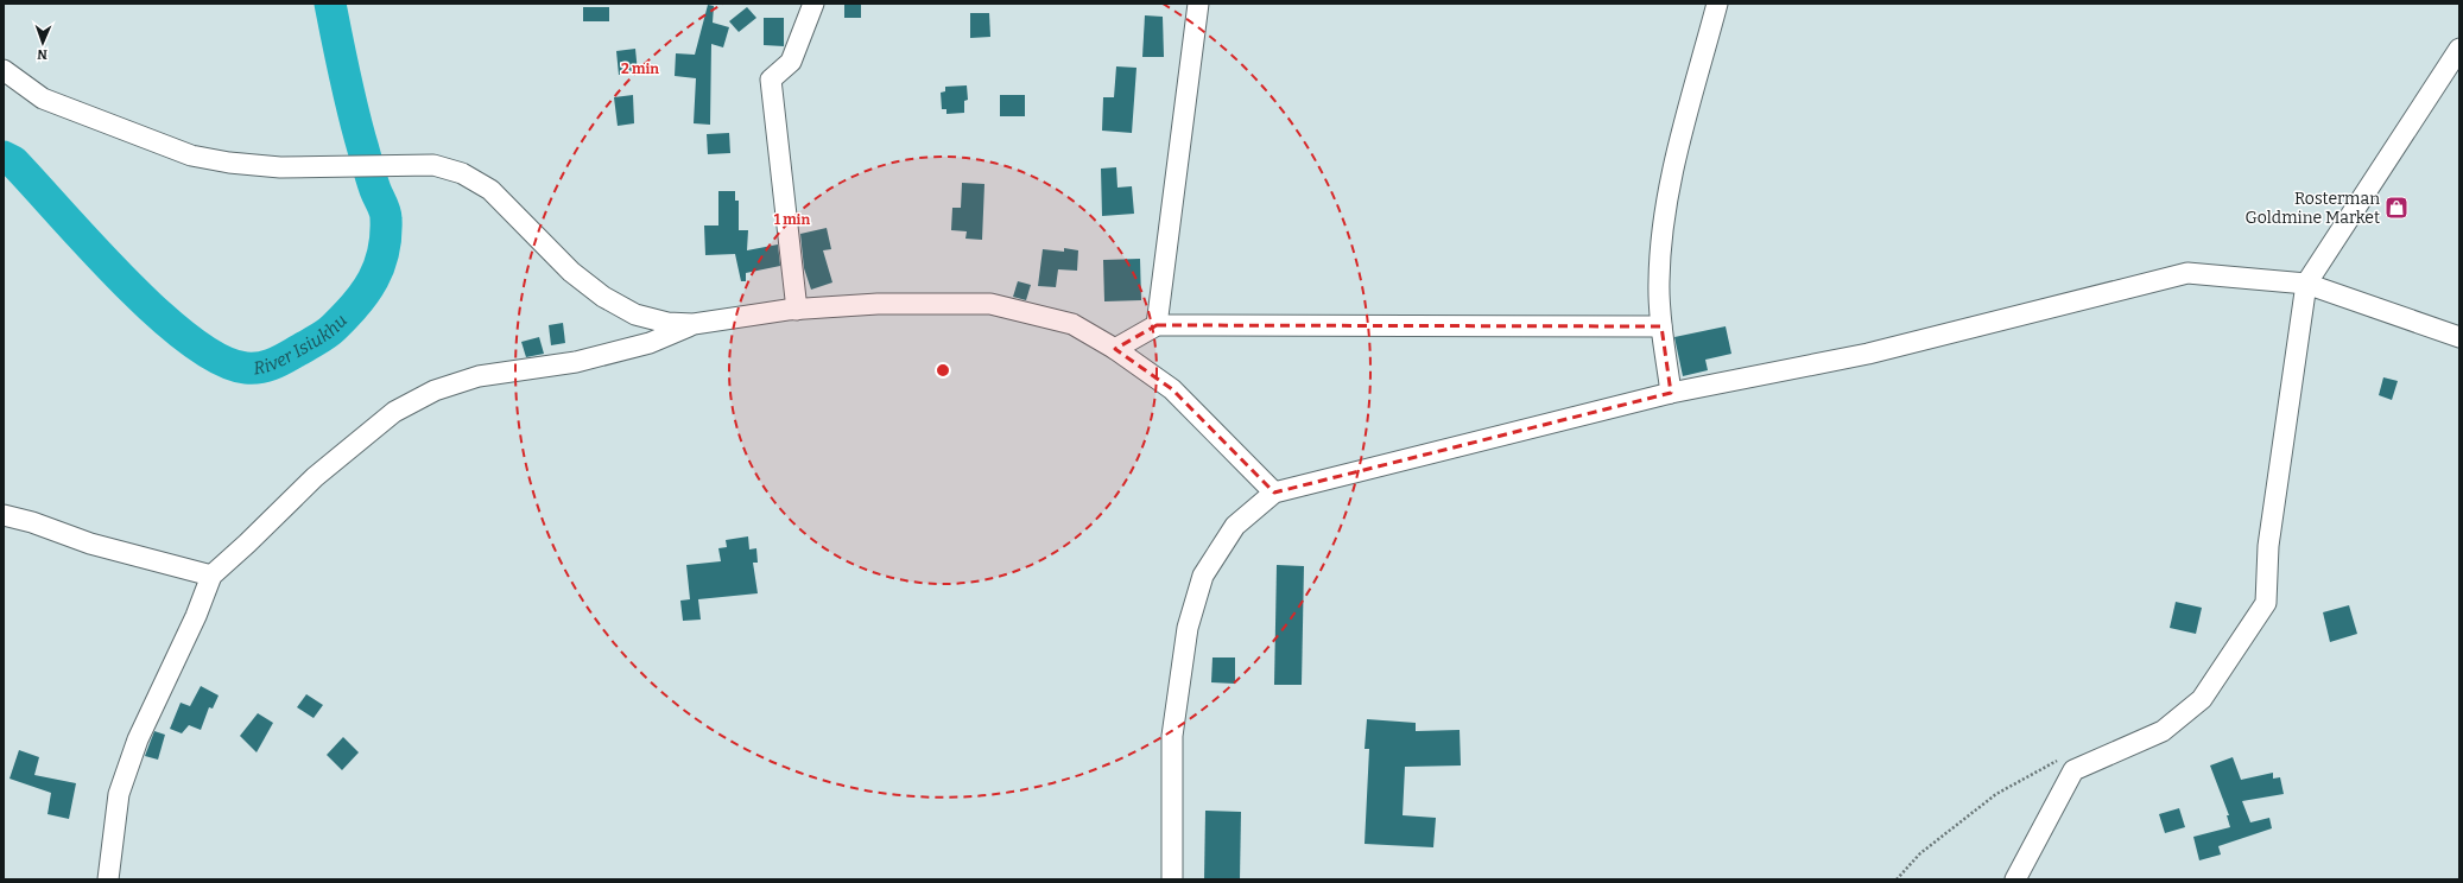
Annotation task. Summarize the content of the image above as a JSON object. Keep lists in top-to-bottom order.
{
  "water": ["River Isiukhu"],
  "places": {
    "shop": ["Rosterman Goldmine Market"]
  },
  "north": "bottom",
  "rings": ["2 min", "1 min"]
}
